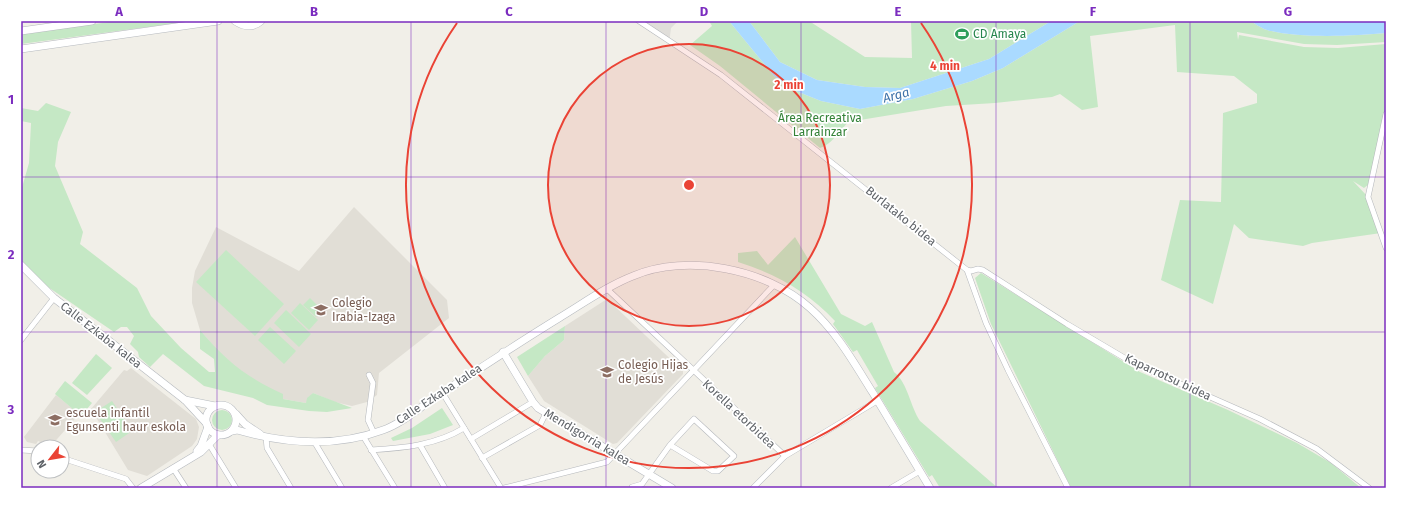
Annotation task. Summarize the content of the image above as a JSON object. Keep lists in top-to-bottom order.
{
  "streets": {
    "street": [
      "Burlatako bidea",
      "Calle Ezkaba kalea",
      "Kaparrotsu bidea",
      "Korella etorbidea",
      "Mendigorria kalea"
    ]
  },
  "crossings": [
    ["Burlatako bidea", "Kaparrotsu bidea"],
    ["Calle Ezkaba kalea", "Korella etorbidea"],
    ["Calle Ezkaba kalea", "Mendigorria kalea"]
  ],
  "water": ["Arga"],
  "parks": ["Área Recreativa Larrainzar"],
  "places": {
    "sports": ["CD Amaya"],
    "school or university": ["Colegio Irabia-Izaga", "Colegio Hijas de Jesús", "escuela infantil Egunsenti haur eskola"]
  },
  "north": "bottom left",
  "grid": {
    "columns": [
      "A",
      "B",
      "C",
      "D",
      "E",
      "F",
      "G"
    ],
    "rows": ["1", "2", "3"]
  },
  "rings": ["4 min", "2 min"]
}
